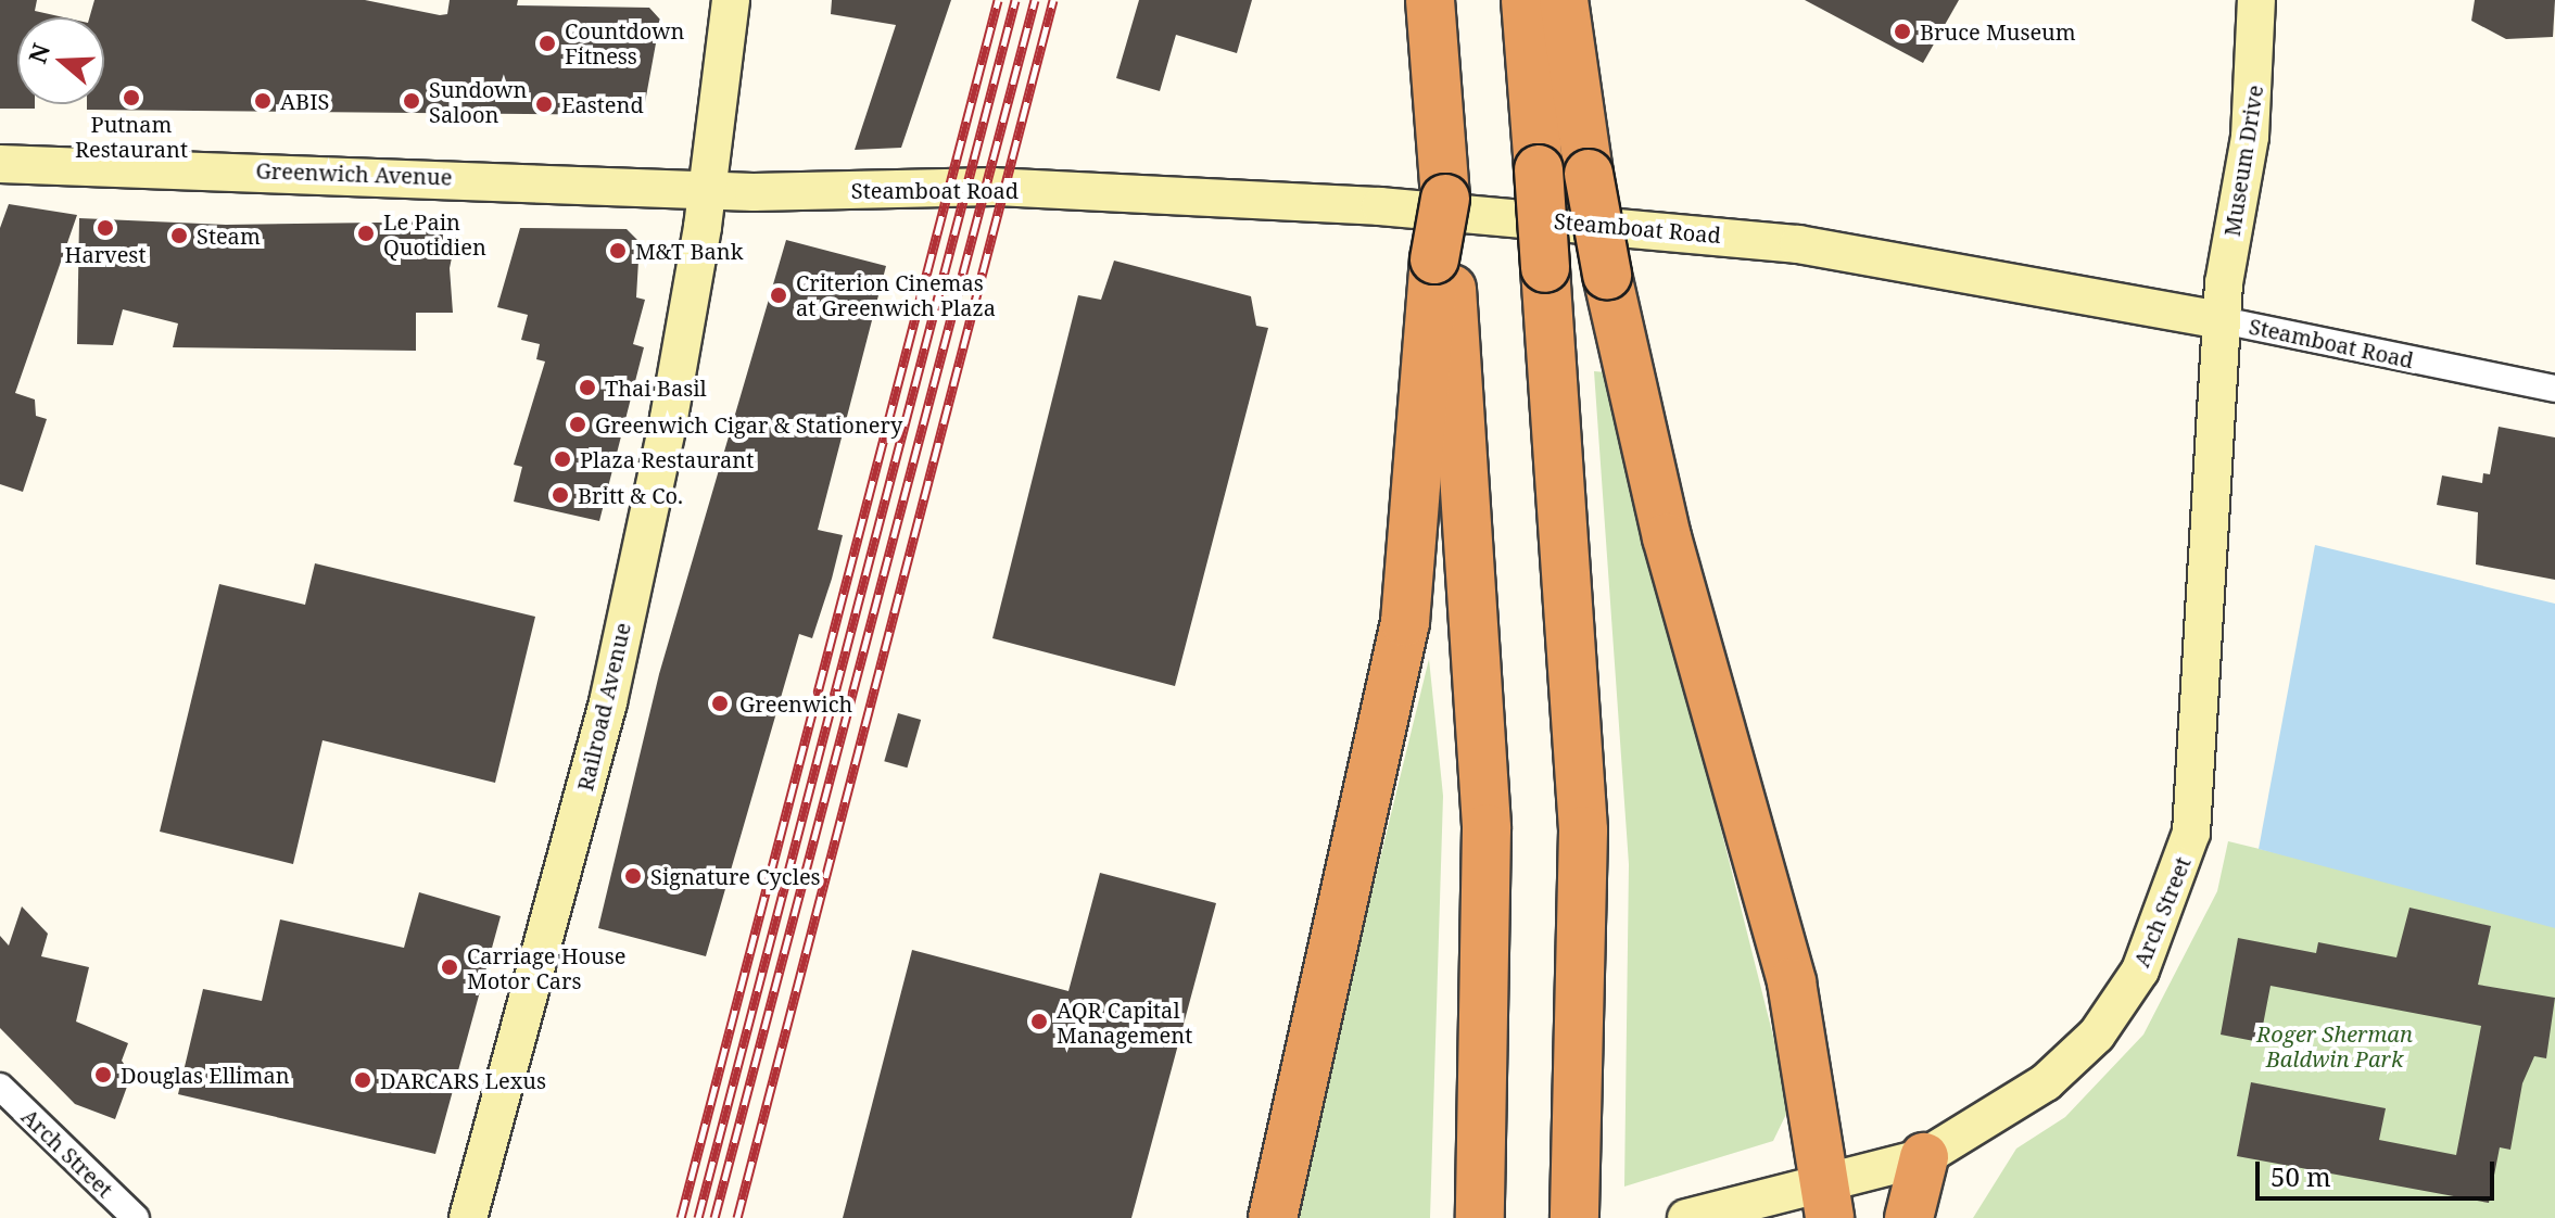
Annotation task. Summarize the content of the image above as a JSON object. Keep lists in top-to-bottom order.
{
  "streets": {
    "main road": [
      "Museum Drive",
      "Greenwich Avenue",
      "Steamboat Road",
      "Railroad Avenue",
      "Arch Street"
    ]
  },
  "crossings": [
    ["Museum Drive", "Steamboat Road"],
    ["Museum Drive", "Arch Street"],
    ["Greenwich Avenue", "Steamboat Road"],
    ["Greenwich Avenue", "Railroad Avenue"],
    ["Steamboat Road", "Railroad Avenue"],
    ["Steamboat Road", "Arch Street"]
  ],
  "parks": ["Roger Sherman Baldwin Park"],
  "places": [
    "Bruce Museum",
    "Countdown Fitness",
    "Putnam Restaurant",
    "ABIS",
    "Sundown Saloon",
    "Eastend",
    "Harvest",
    "Le Pain Quotidien",
    "Steam",
    "M&T Bank",
    "Criterion Cinemas at Greenwich Plaza",
    "Thai Basil",
    "Greenwich Cigar & Stationery",
    "Plaza Restaurant",
    "Britt & Co.",
    "Greenwich",
    "Signature Cycles",
    "Carriage House Motor Cars",
    "AQR Capital Management",
    "Douglas Elliman",
    "DARCARS Lexus"
  ],
  "scale_bar": "50 m",
  "north": "left"
}
